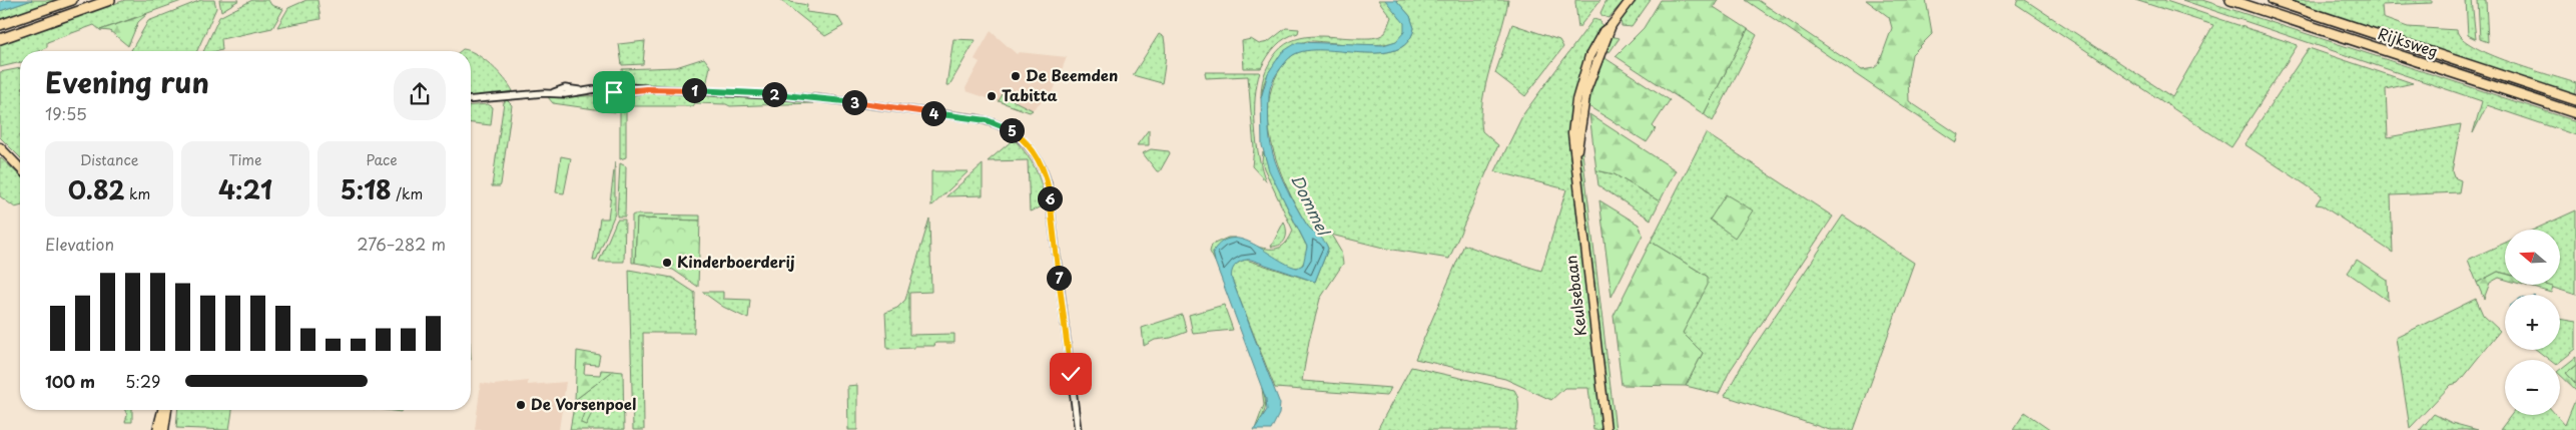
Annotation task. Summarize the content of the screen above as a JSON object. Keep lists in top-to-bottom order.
{
  "streets": {
    "highway": ["Rijksweg"],
    "main road": ["Keulsebaan"]
  },
  "water": ["Dommel"],
  "places": [
    "De Beemden",
    "Tabitta",
    "Kinderboerderij",
    "De Vorsenpoel"
  ],
  "north": "left",
  "page": {
    "heading": ["Evening run", "19:55"],
    "pins": [
      "1",
      "2",
      "3",
      "4",
      "5",
      "6",
      "7"
    ],
    "stats": [
      ["Distance", "0.82 km"],
      ["Time", "4:21"],
      ["Pace", "5:18 /km"]
    ],
    "chart": ["Elevation", "276–282 m"],
    "map_buttons": ["+", "−"],
    "list": [
      {
        "name": "100 m",
        "note": "5:29"
      }
    ]
  }
}
